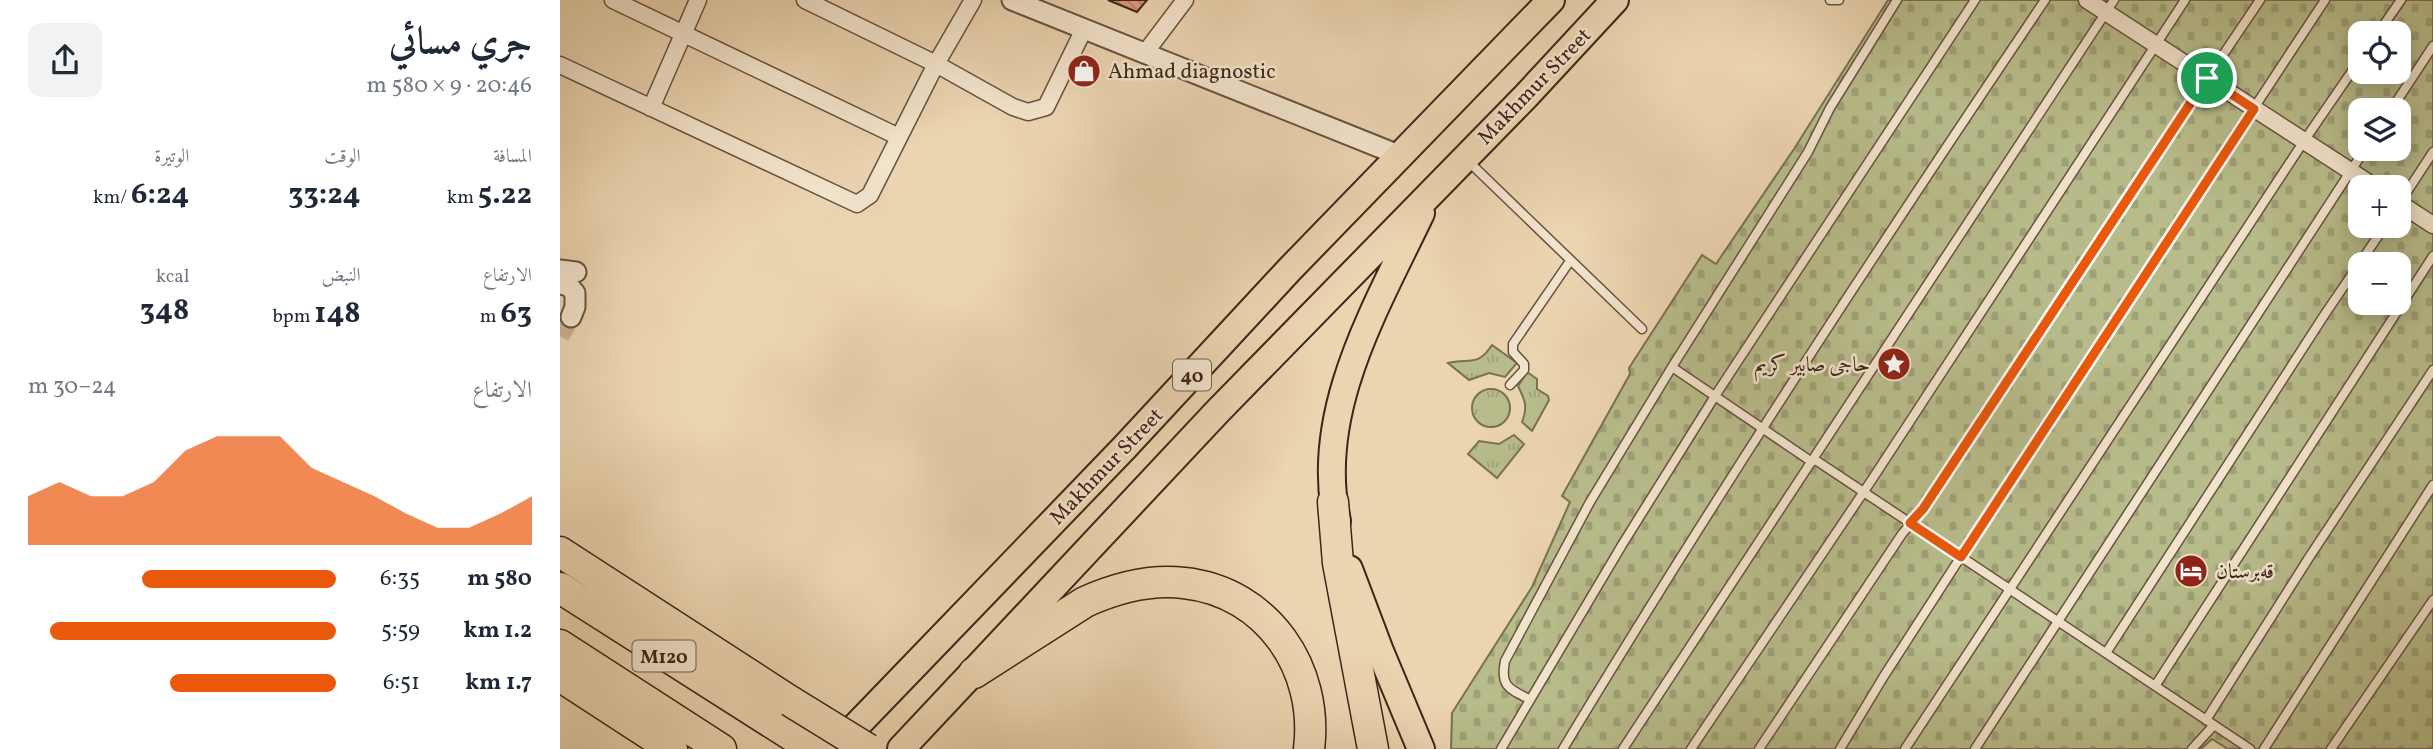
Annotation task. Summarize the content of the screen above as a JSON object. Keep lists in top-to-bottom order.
{
  "streets": {
    "highway": ["Makhmur Street", "40", "M120"]
  },
  "places": {
    "shop": ["Ahmad diagnostic"],
    "place": ["حاجی صابیر کریم"],
    "hotel": ["قەبرستان"]
  },
  "page": {
    "heading": ["جري مسائي", "20:46 · 9 × 580 m"],
    "map_buttons": ["+", "−"],
    "stats": [
      ["المسافة", "5.22 km"],
      ["الوقت", "33:24"],
      ["الوتيرة", "6:24 /km"],
      ["الارتفاع", "63 m"],
      ["النبض", "148 bpm"],
      ["kcal", "348"]
    ],
    "chart": ["الارتفاع", "24–30 m"],
    "list": [
      {
        "name": "580 m",
        "note": "6:35"
      },
      {
        "name": "1.2 km",
        "note": "5:59"
      },
      {
        "name": "1.7 km",
        "note": "6:51"
      }
    ]
  }
}
